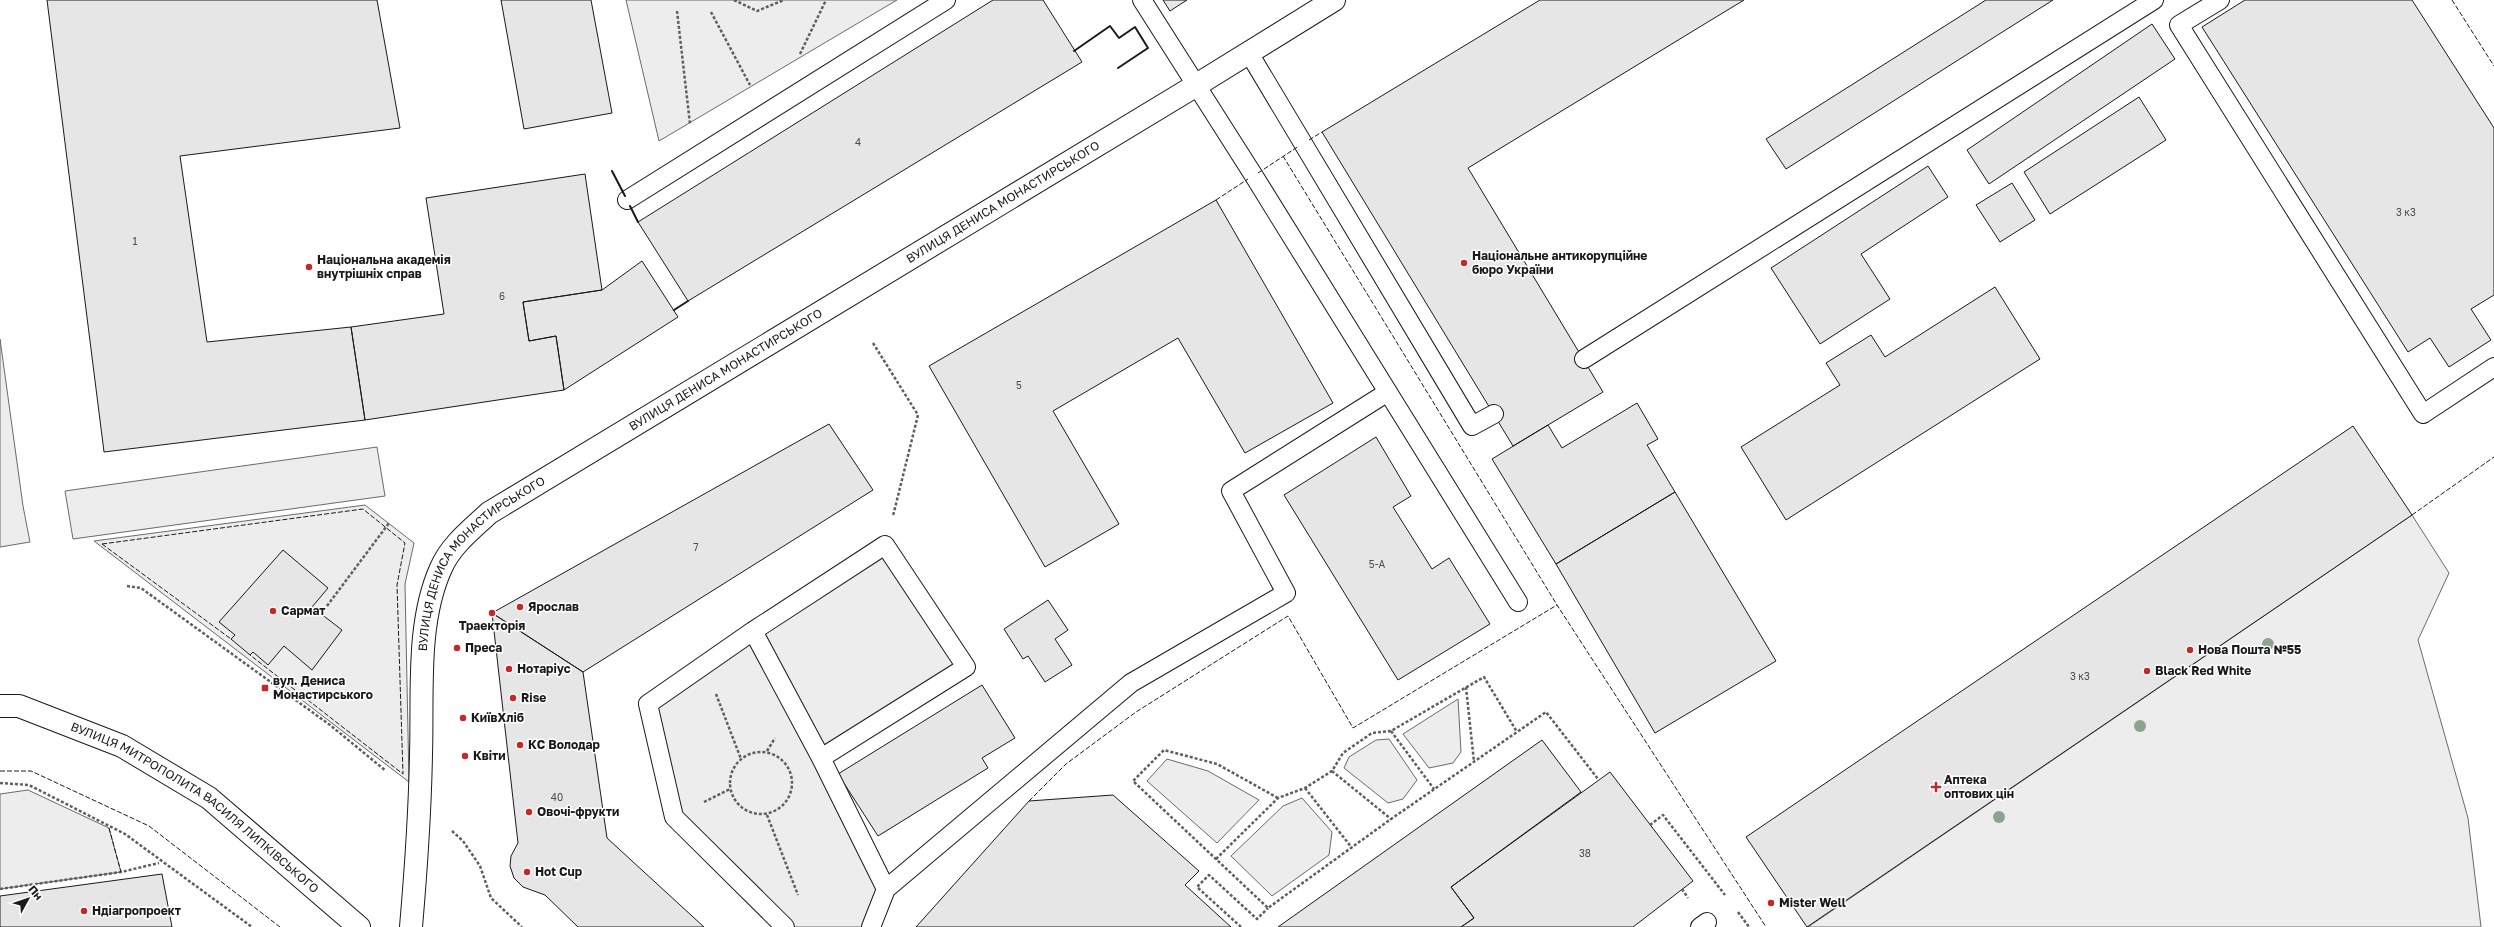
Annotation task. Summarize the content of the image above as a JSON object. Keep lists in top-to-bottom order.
{
  "streets": {
    "street": ["ВУЛИЦЯ ДЕНИСА МОНАСТИРСЬКОГО", "ВУЛИЦЯ МИТРОПОЛИТА ВАСИЛЯ ЛИПКІВСЬКОГО"]
  },
  "places": {
    "other": [
      "Національне антикорупційне бюро України",
      "Національна академія внутрішніх справ",
      "Ярослав",
      "Сармат",
      "Траекторія",
      "Преса",
      "Нова Пошта №55",
      "Нотаріус",
      "Black Red White",
      "Rise",
      "КиївХліб",
      "КС Володар",
      "Квіти",
      "Овочі-фрукти",
      "Hot Cup",
      "Mister Well",
      "Ндіагропроект"
    ],
    "transit": ["вул. Дениса Монастирського"],
    "health": ["Аптека оптових цін"]
  },
  "house_numbers": [
    "4",
    "3 к3",
    "1",
    "6",
    "5",
    "7",
    "5-А",
    "3 к3",
    "40",
    "38"
  ],
  "north": "top right"
}
